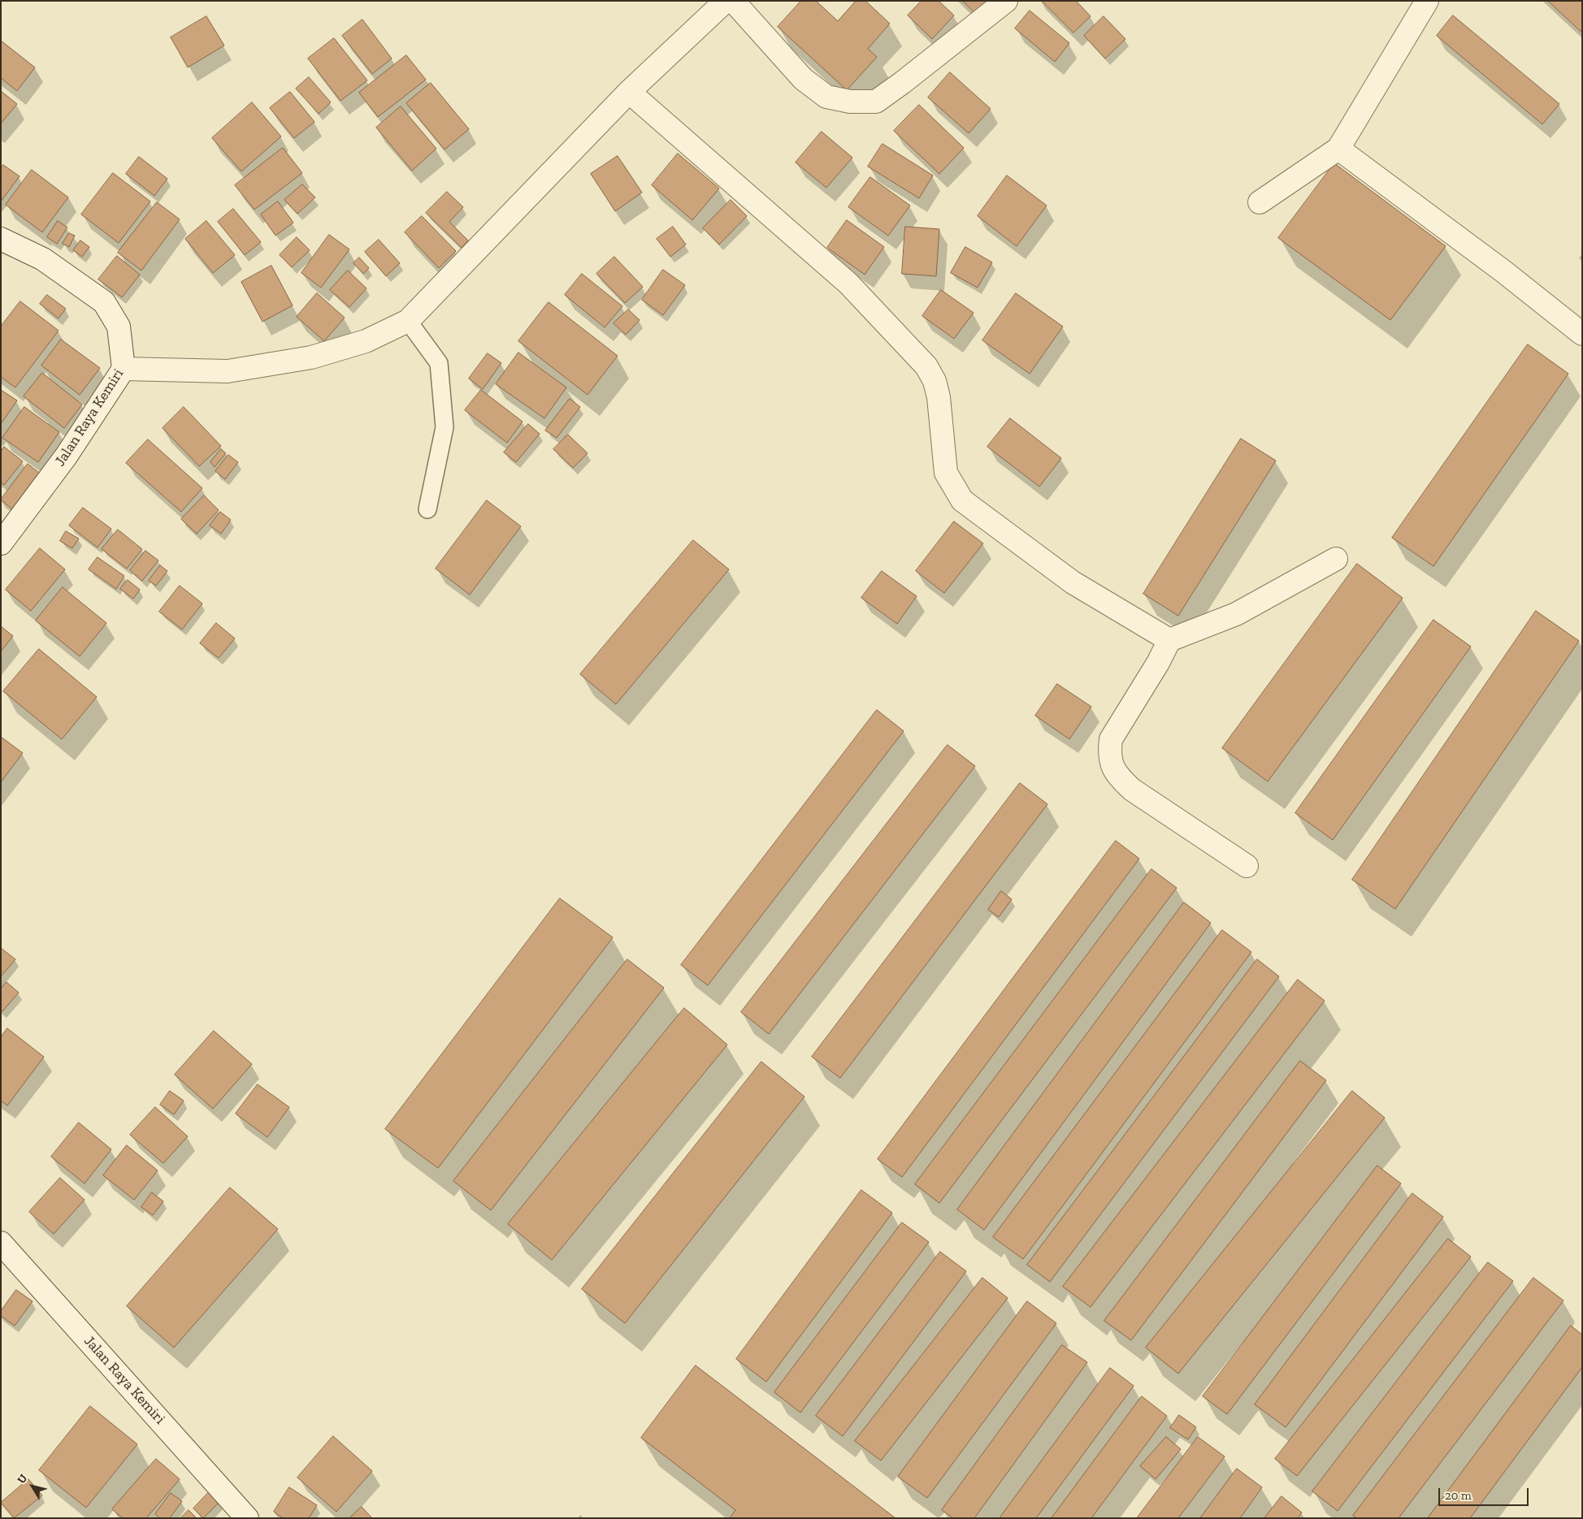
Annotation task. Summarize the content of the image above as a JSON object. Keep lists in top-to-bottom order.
{
  "streets": {
    "street": ["Jalan Raya Kemiri"]
  },
  "scale_bar": "20 m",
  "north": "top left"
}
